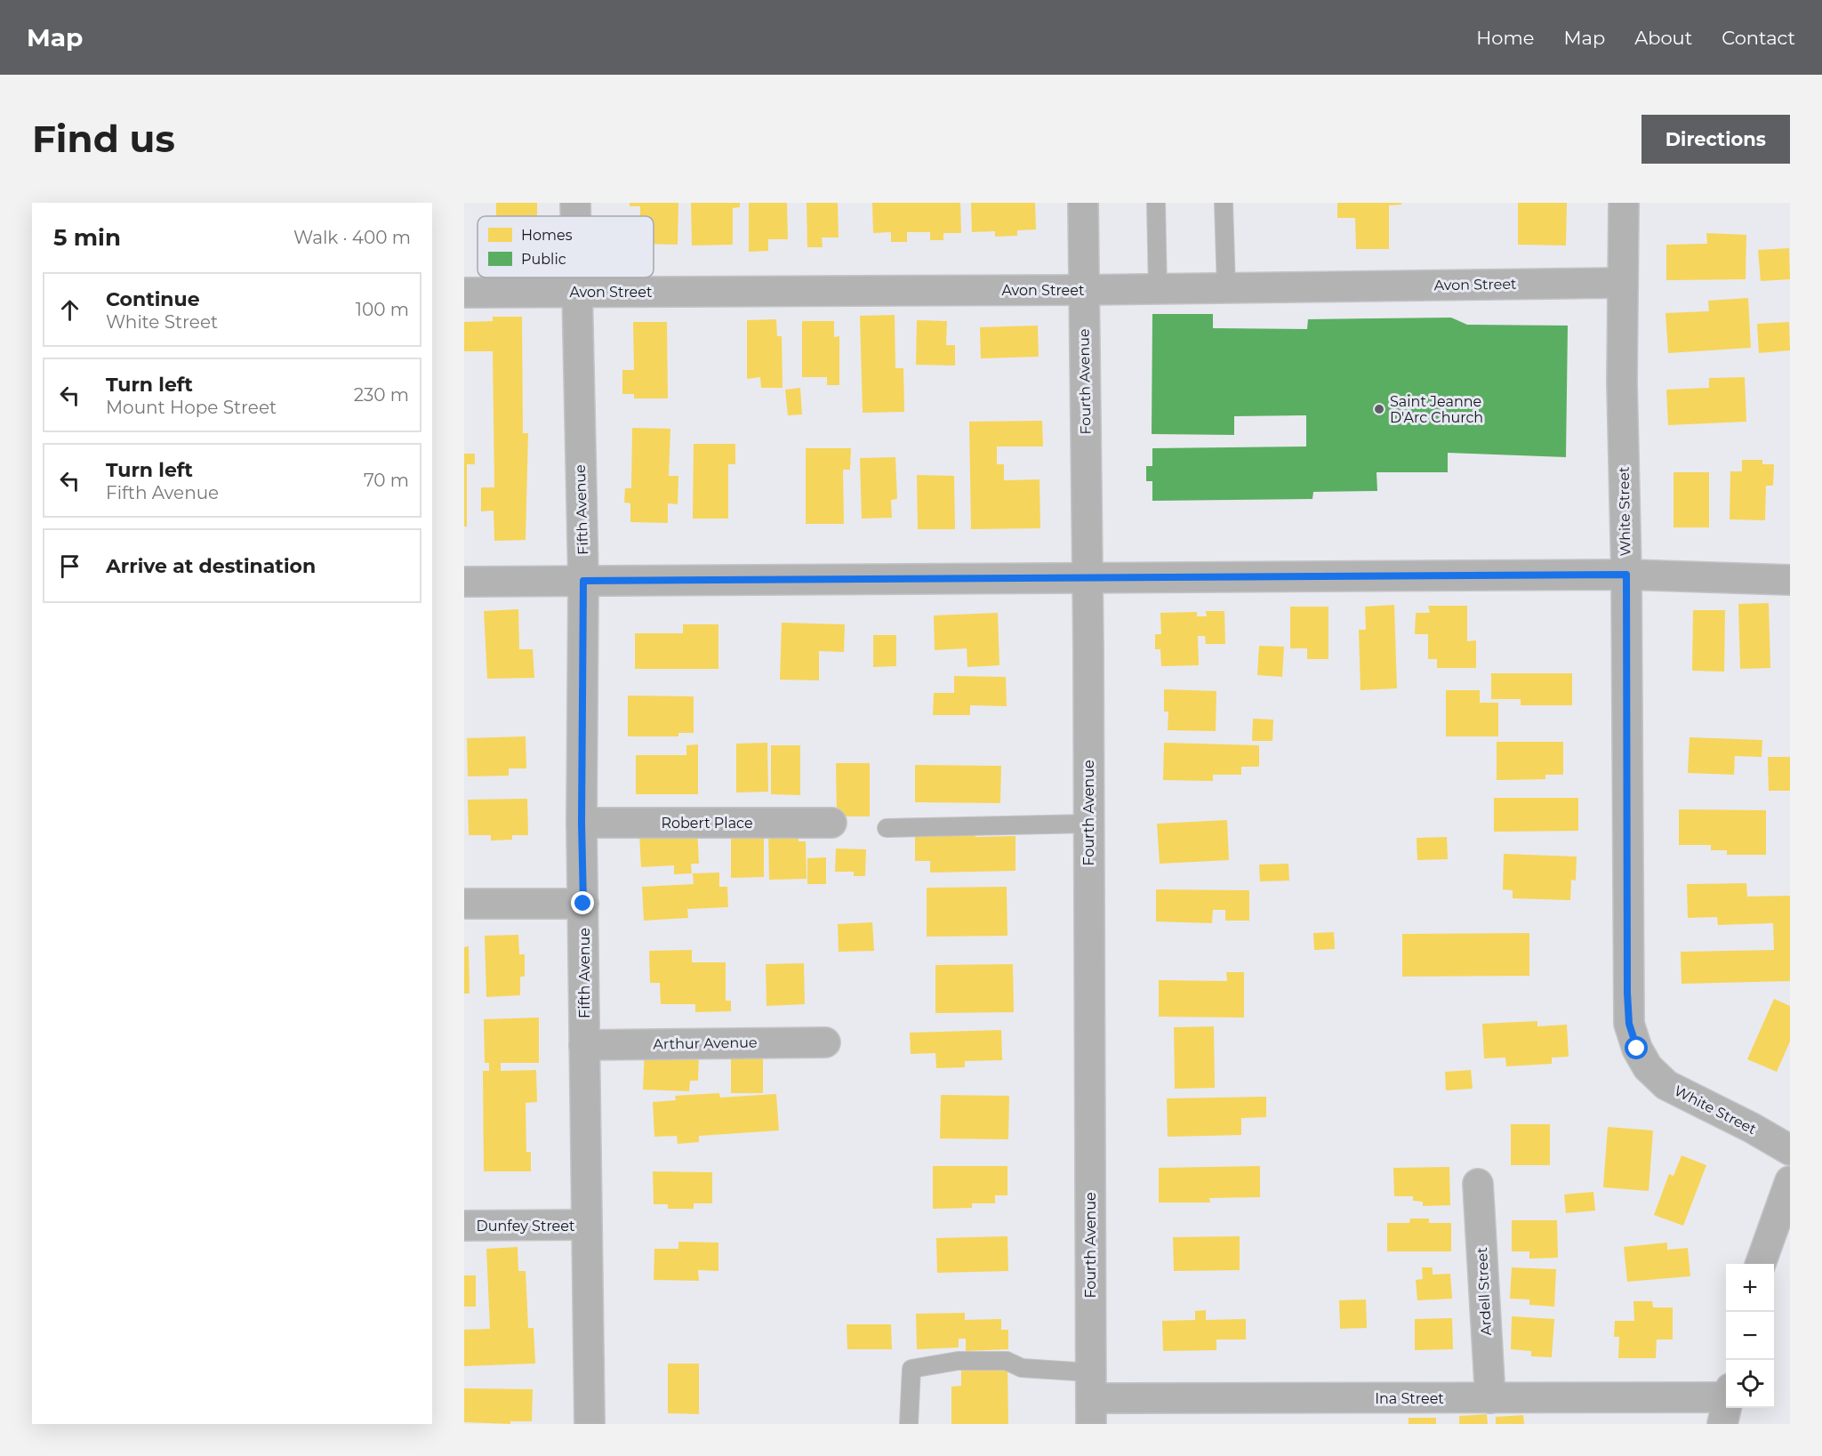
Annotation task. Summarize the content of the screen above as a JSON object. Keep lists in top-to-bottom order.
{
  "streets": {
    "street": [
      "Avon Street",
      "Fourth Avenue",
      "Fifth Avenue",
      "White Street",
      "Robert Place",
      "Arthur Avenue",
      "Dunfey Street",
      "Ardell Street",
      "Ina Street"
    ]
  },
  "crossings": [
    ["Avon Street", "Fourth Avenue"],
    ["Avon Street", "Fifth Avenue"],
    ["Avon Street", "White Street"],
    ["Fourth Avenue", "Ina Street"],
    ["Fifth Avenue", "Robert Place"],
    ["Fifth Avenue", "Arthur Avenue"],
    ["Fifth Avenue", "Dunfey Street"],
    ["Ardell Street", "Ina Street"]
  ],
  "places": ["Saint Jeanne D'Arc Church"],
  "legend": ["Homes", "Public"],
  "page": {
    "header": "Map",
    "nav": [
      "Home",
      "Map",
      "About",
      "Contact"
    ],
    "buttons": "Directions",
    "title": "Find us",
    "heading": ["5 min", "Walk · 400 m"],
    "list": [
      ["Continue", "White Street", "100 m"],
      ["Turn left", "Mount Hope Street", "230 m"],
      ["Turn left", "Fifth Avenue", "70 m"],
      "Arrive at destination"
    ],
    "map_buttons": ["+", "−"]
  }
}
